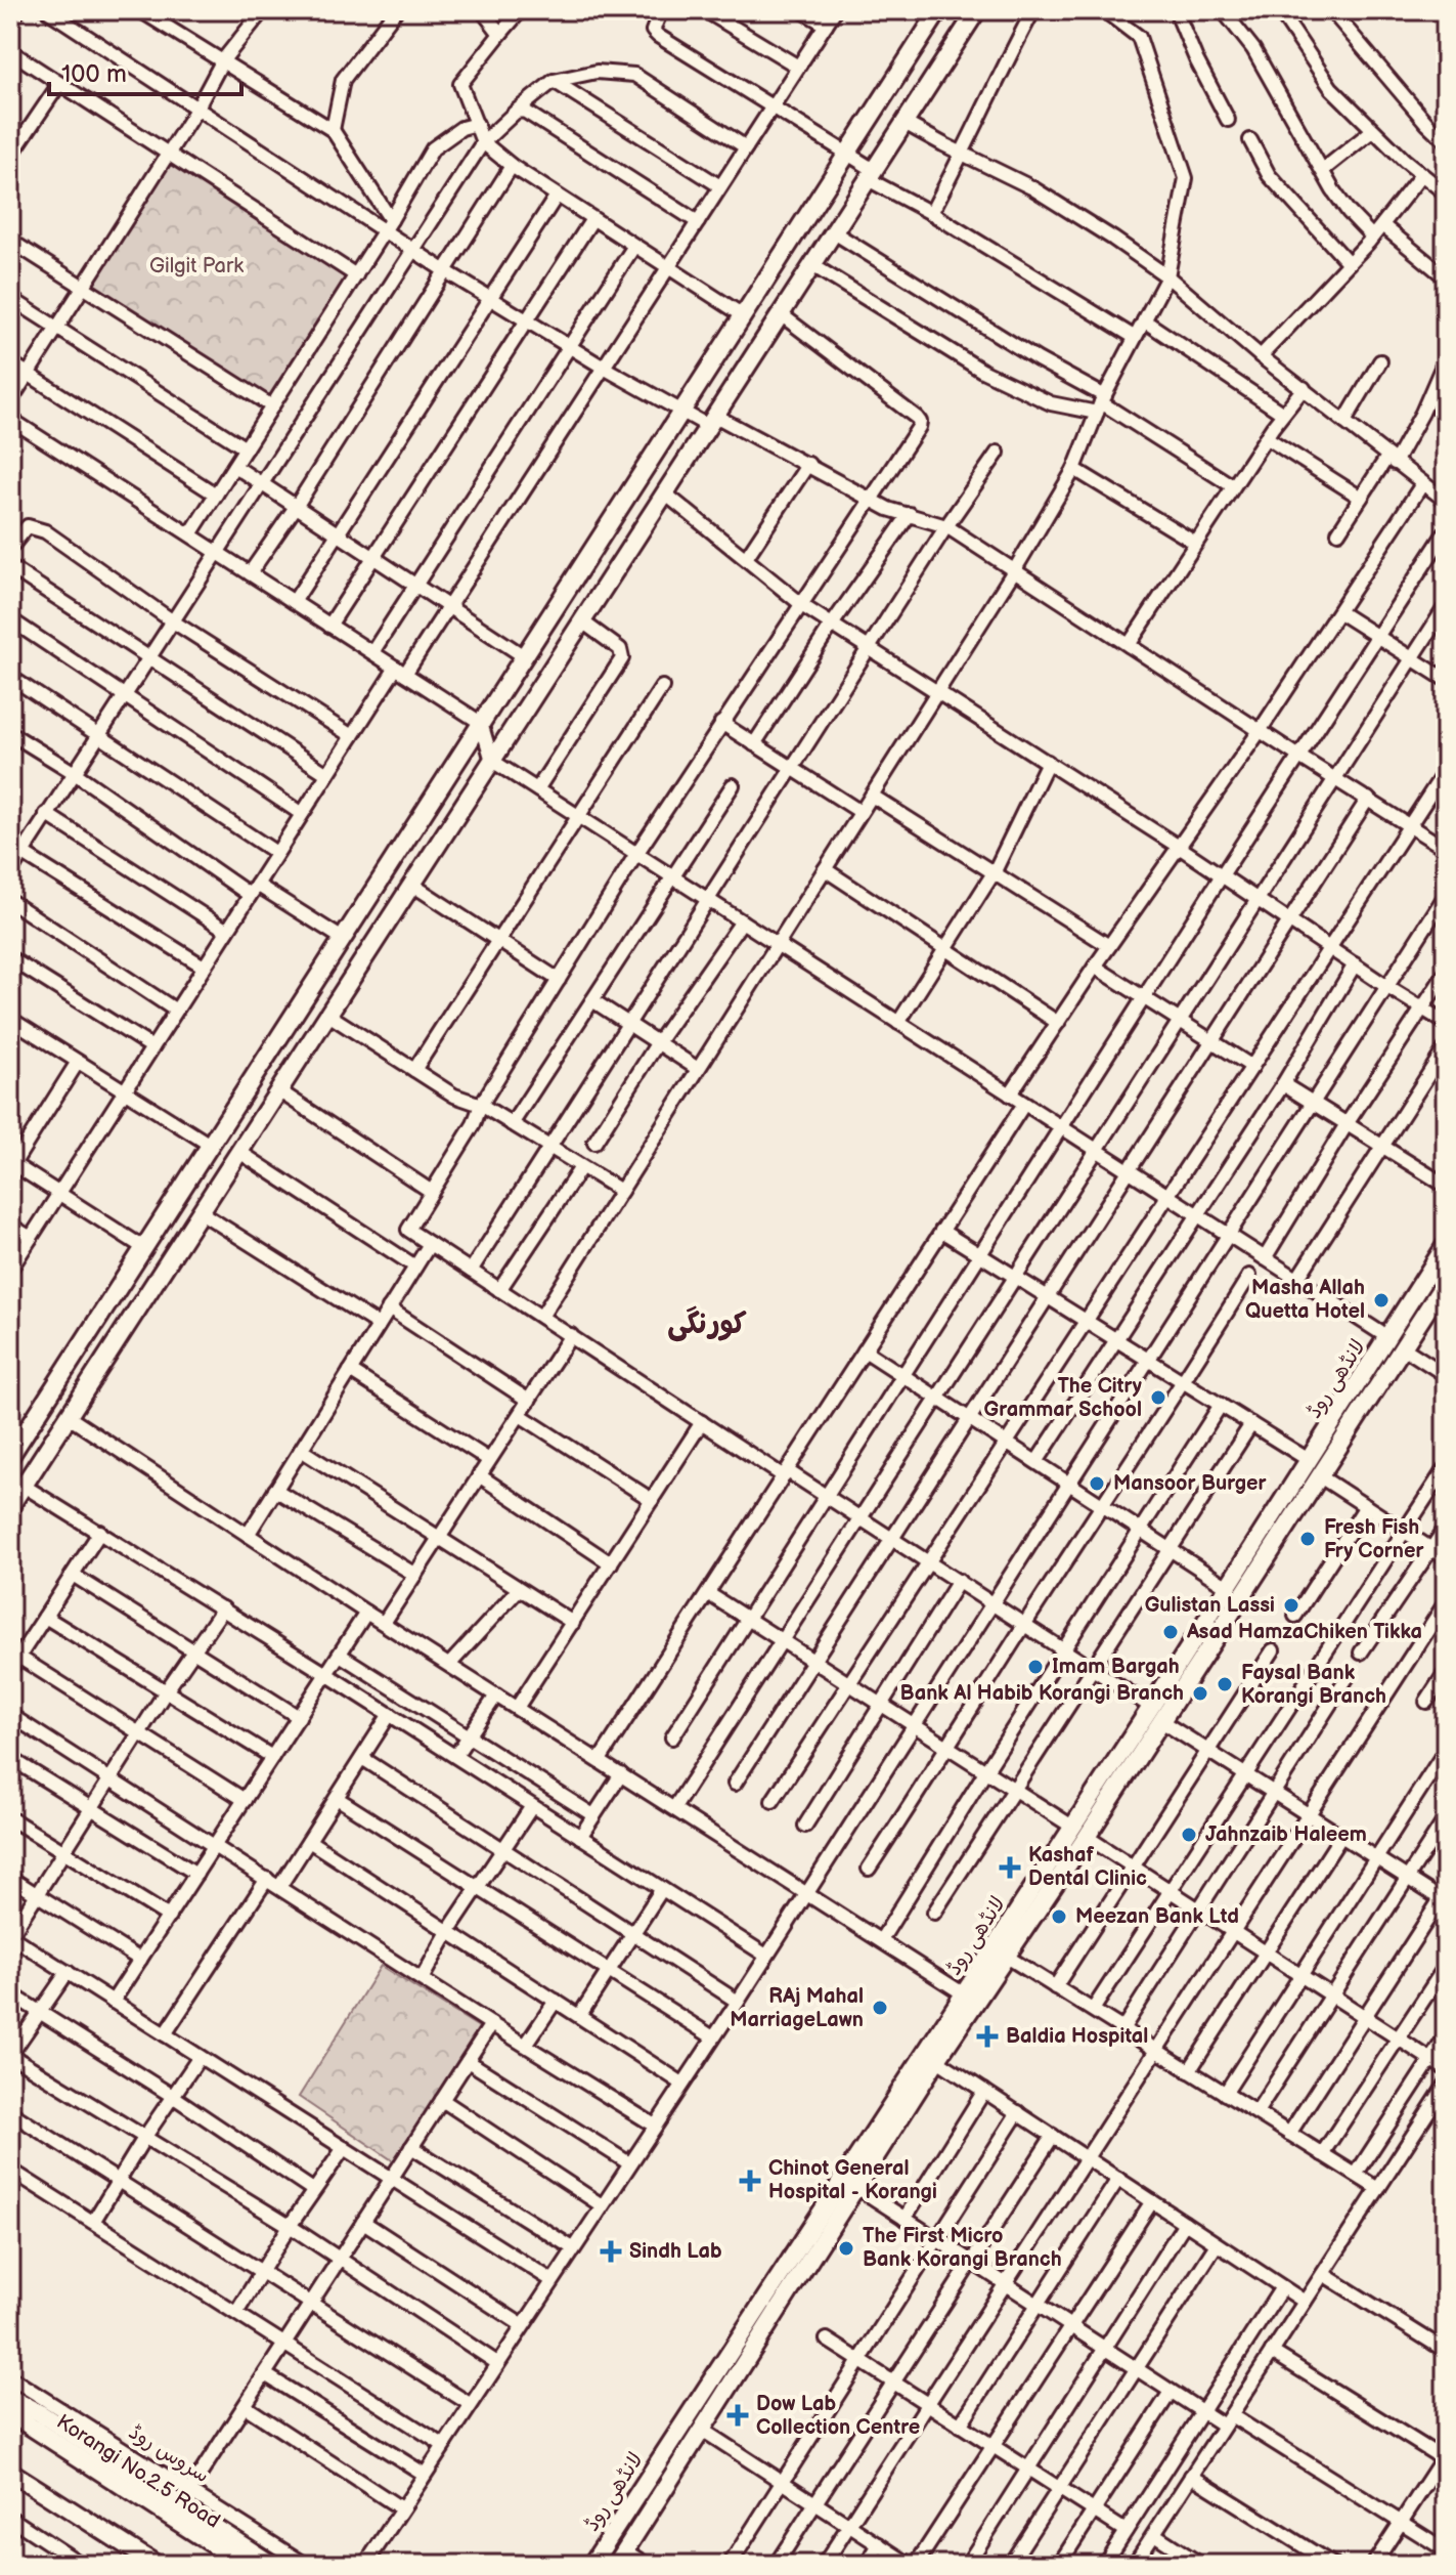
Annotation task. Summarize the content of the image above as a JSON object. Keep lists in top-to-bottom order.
{
  "streets": {
    "main road": ["لانڈھی روڈ", "Korangi No.2.5 Road"],
    "street": ["سروس روڈ"]
  },
  "districts": ["کورنگی"],
  "parks": ["Gilgit Park"],
  "places": {
    "other": [
      "Masha Allah Quetta Hotel",
      "The Citry Grammar School",
      "Mansoor Burger",
      "Fresh Fish Fry Corner",
      "Gulistan Lassi",
      "Asad HamzaChiken Tikka",
      "Imam Bargah",
      "Faysal Bank Korangi Branch",
      "Bank Al Habib Korangi Branch",
      "Jahnzaib Haleem",
      "Meezan Bank Ltd",
      "RAj Mahal MarriageLawn",
      "The First Micro Bank Korangi Branch"
    ],
    "health": [
      "Kashaf Dental Clinic",
      "Baldia Hospital",
      "Chinot General Hospital - Korangi",
      "Sindh Lab",
      "Dow Lab Collection Centre"
    ]
  },
  "scale_bar": "100 m"
}
